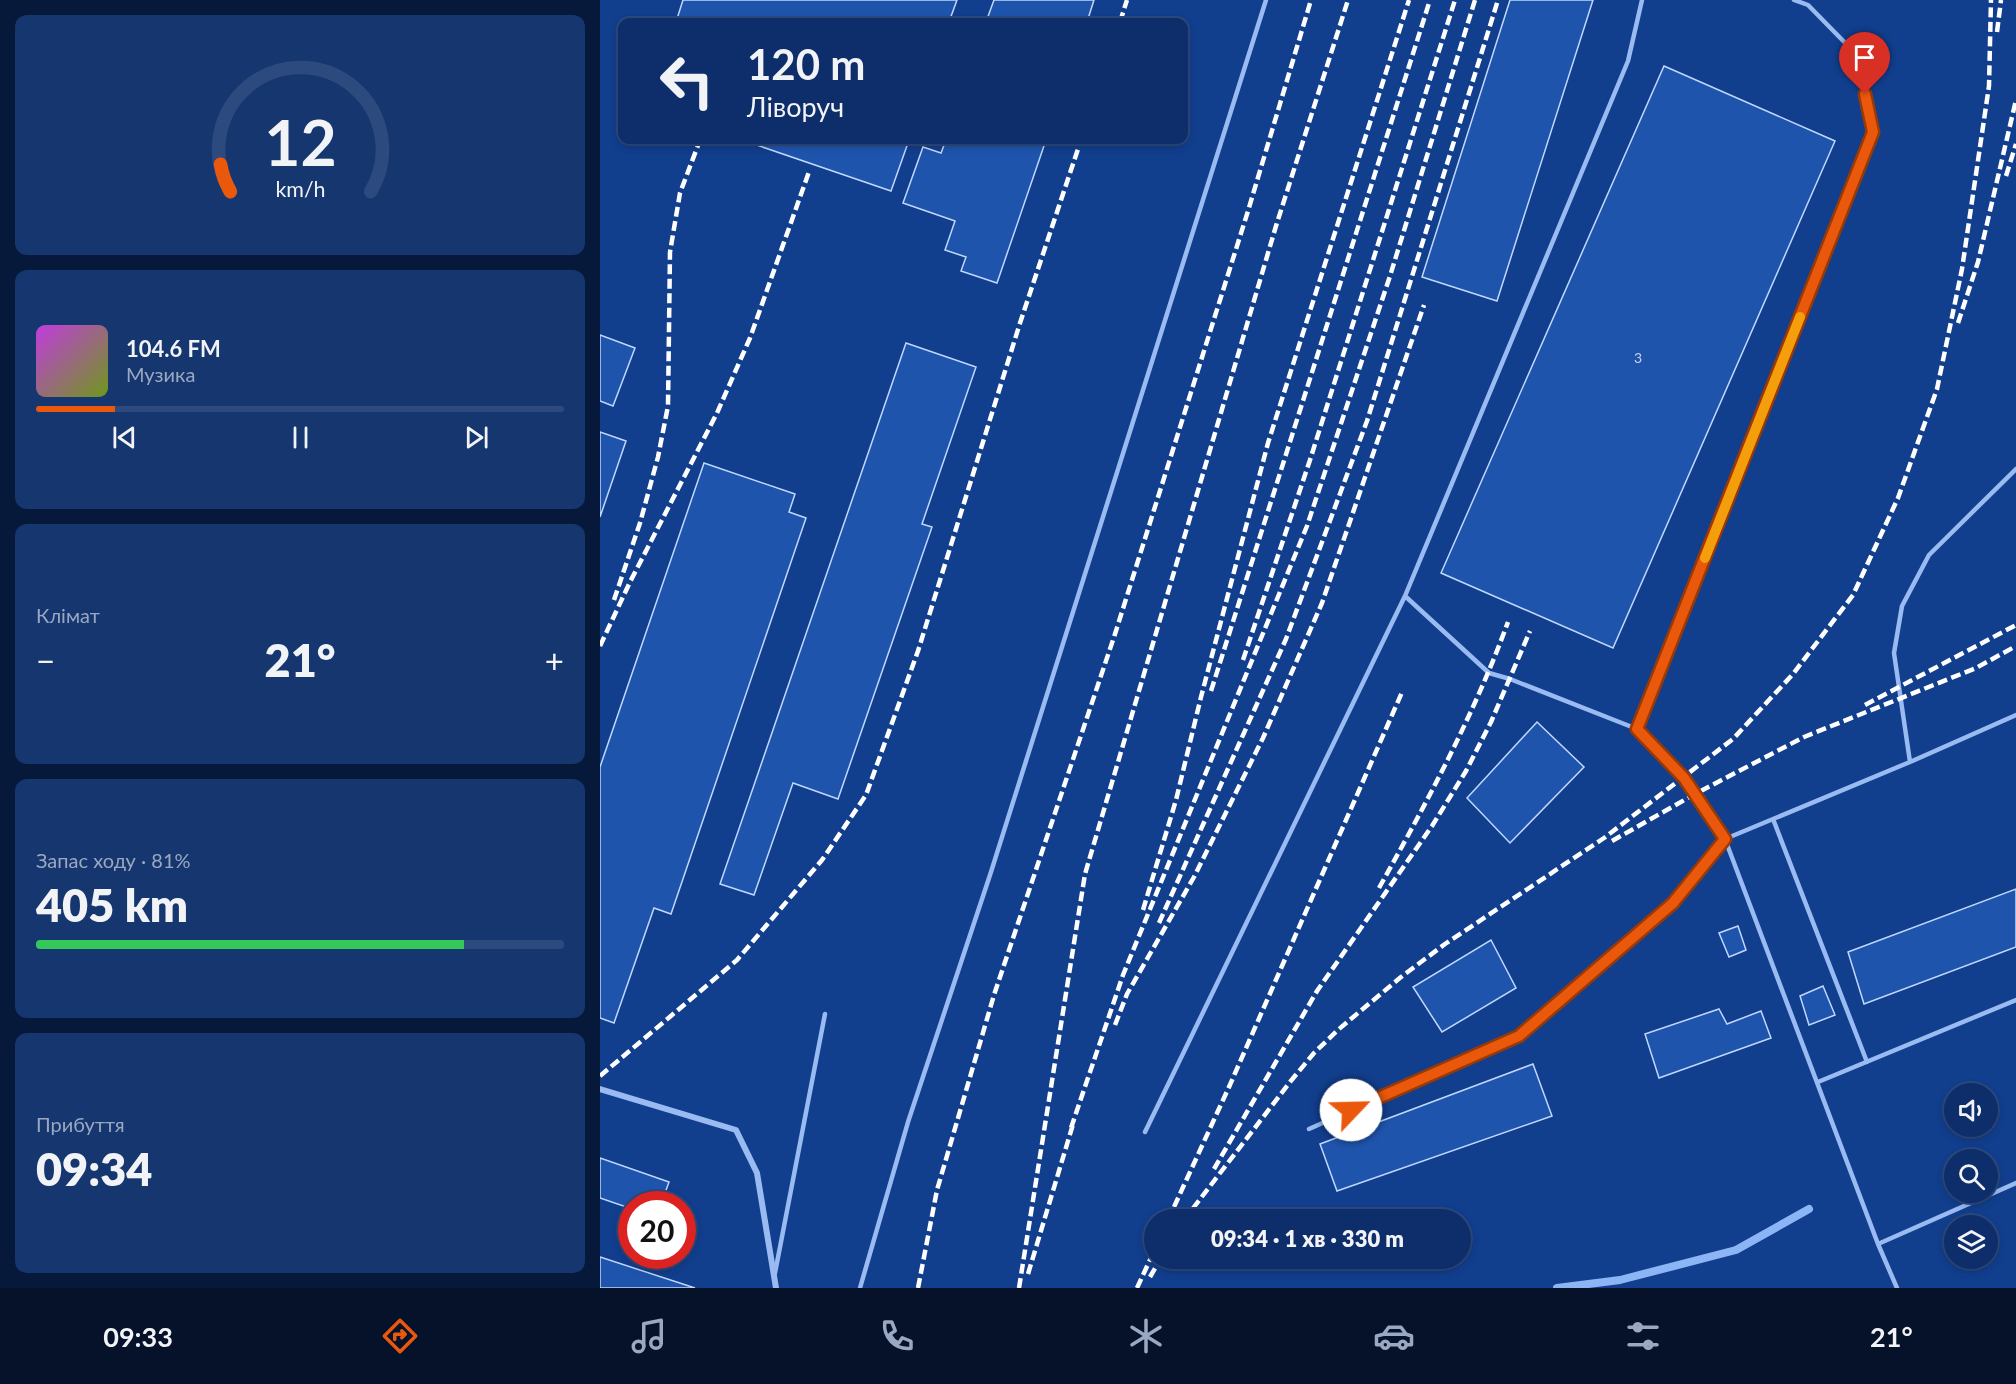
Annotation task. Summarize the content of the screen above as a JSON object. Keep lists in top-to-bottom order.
{
  "house_numbers": ["3"],
  "page": {
    "turn": ["120 m", "Ліворуч"],
    "song": ["104.6 FM", "Музика"],
    "tile": [
      "Клімат",
      ["Запас ходу · 81%", "405 km"],
      ["Прибуття", "09:34"]
    ],
    "heat": ["−", "21°", "+"],
    "limit": "20",
    "trip": "09:34 · 1 хв · 330 m",
    "tabs": ["09:33", "21°"],
    "gauge": ["12", "km/h"]
  }
}
